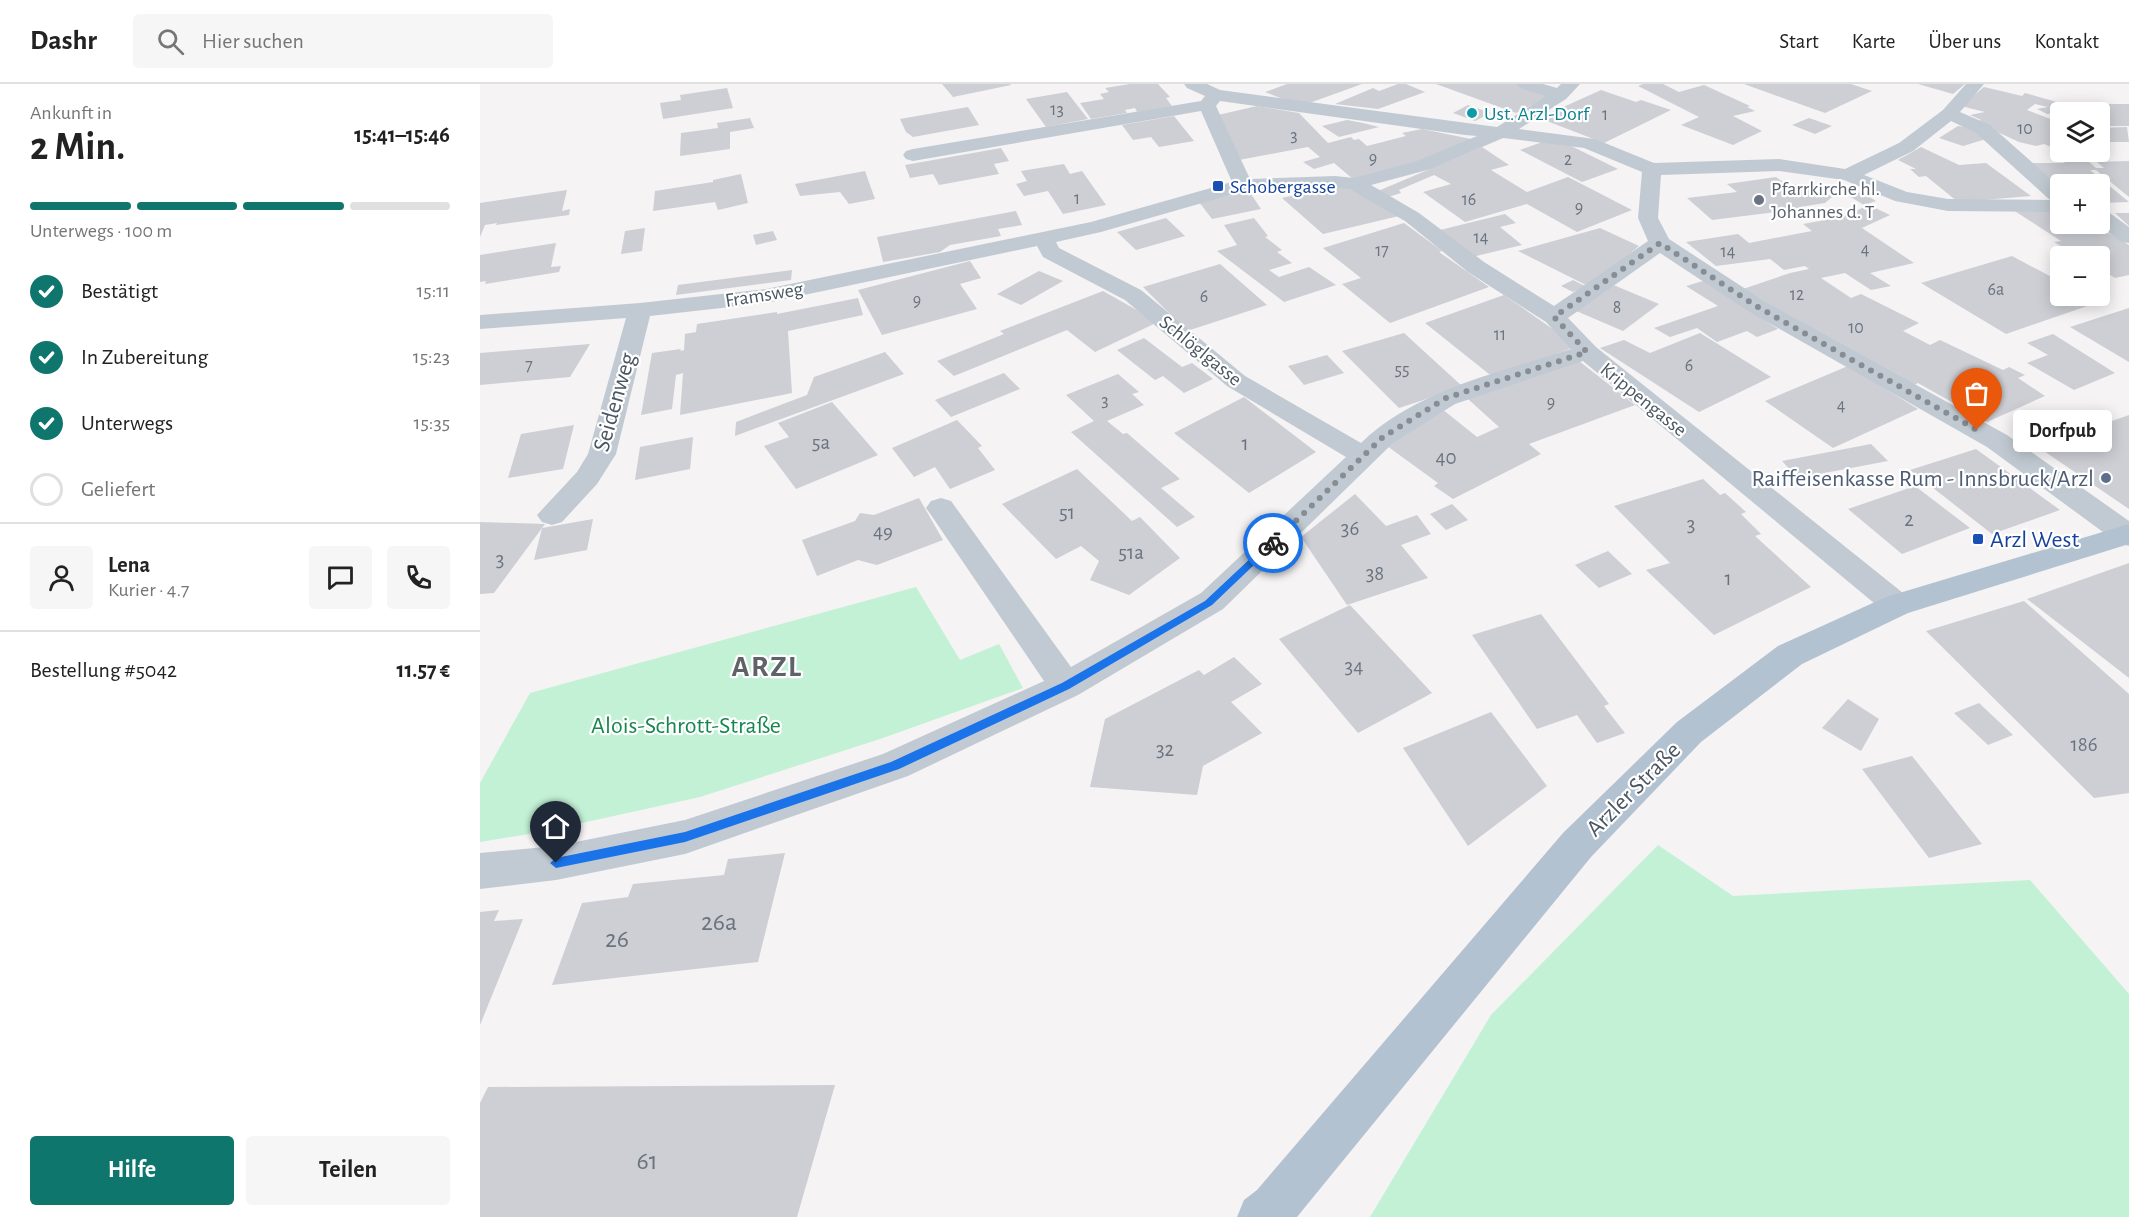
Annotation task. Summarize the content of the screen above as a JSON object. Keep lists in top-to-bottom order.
{
  "streets": {
    "main road": ["Arzler Straße"],
    "street": [
      "Framsweg",
      "Schlöglgasse",
      "Krippengasse",
      "Seidenweg"
    ]
  },
  "crossings": [
    ["Framsweg", "Schlöglgasse"],
    ["Framsweg", "Seidenweg"],
    ["Krippengasse", "Arzler Straße"]
  ],
  "districts": ["ARZL"],
  "parks": ["Alois-Schrott-Straße"],
  "places": {
    "other": [
      "Ust. Arzl-Dorf",
      "Pfarrkirche hl. Johannes d. T",
      "Dorfpub",
      "Raiffeisenkasse Rum - Innsbruck/Arzl"
    ],
    "transit": ["Schobergasse", "Arzl West"]
  },
  "house_numbers": [
    "13",
    "1",
    "10",
    "3",
    "9",
    "2",
    "1",
    "16",
    "9",
    "14",
    "4",
    "17",
    "14",
    "6a",
    "12",
    "6",
    "9",
    "8",
    "10",
    "11",
    "7",
    "6",
    "55",
    "3",
    "9",
    "4",
    "5a",
    "1",
    "40",
    "51",
    "2",
    "3",
    "36",
    "49",
    "51a",
    "3",
    "38",
    "1",
    "34",
    "186",
    "32",
    "26a",
    "26",
    "61"
  ],
  "page": {
    "header": "Dashr",
    "search": "Hier suchen",
    "nav": [
      "Start",
      "Karte",
      "Über uns",
      "Kontakt"
    ],
    "heading": ["2 Min.", "Ankunft in", "15:41–15:46"],
    "panel": [
      "Lena",
      "Kurier · 4.7",
      "Bestellung #5042",
      "11.57 €"
    ],
    "map_buttons": ["+", "−"],
    "bar": "Unterwegs · 100 m",
    "list": [
      ["Bestätigt", "15:11"],
      ["In Zubereitung", "15:23"],
      ["Unterwegs", "15:35"],
      "Geliefert"
    ],
    "bubble": "Dorfpub",
    "buttons": ["Hilfe", "Teilen"]
  }
}
